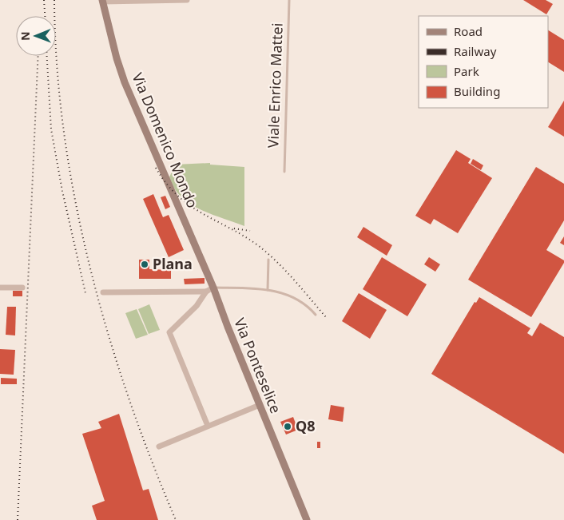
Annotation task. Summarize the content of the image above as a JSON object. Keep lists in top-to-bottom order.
{
  "streets": {
    "street": ["Via Domenico Mondo", "Via Ponteselice"],
    "lane": ["Viale Enrico Mattei"]
  },
  "crossings": [
    ["Via Domenico Mondo", "Via Ponteselice"]
  ],
  "places": ["Plana", "Q8"],
  "legend": [
    "Road",
    "Railway",
    "Park",
    "Building"
  ],
  "north": "left"
}
